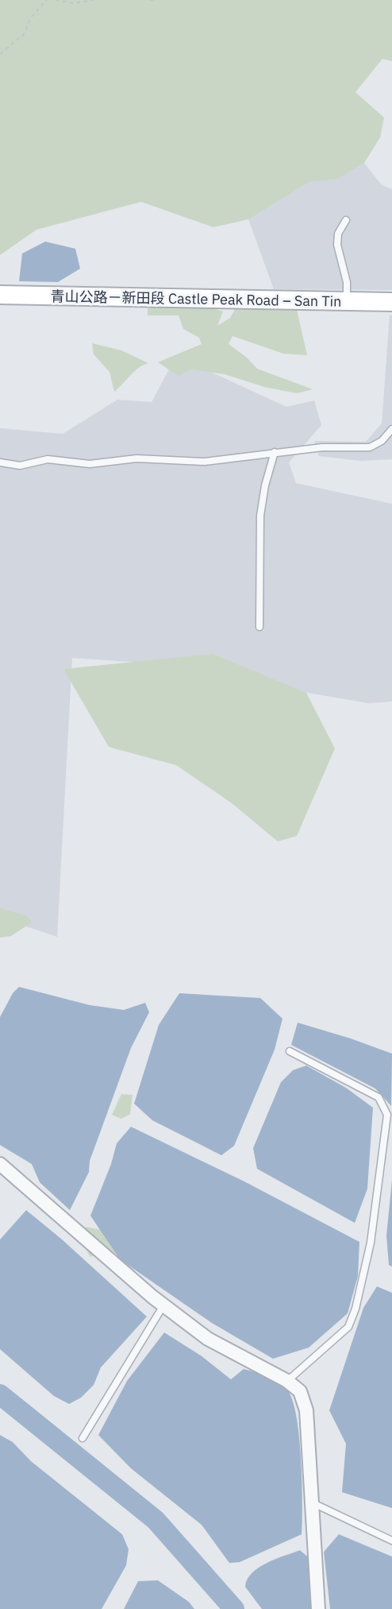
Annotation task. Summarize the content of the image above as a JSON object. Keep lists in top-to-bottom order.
{
  "streets": {
    "main road": ["青山公路－新田段 Castle Peak Road – San Tin"]
  }
}
